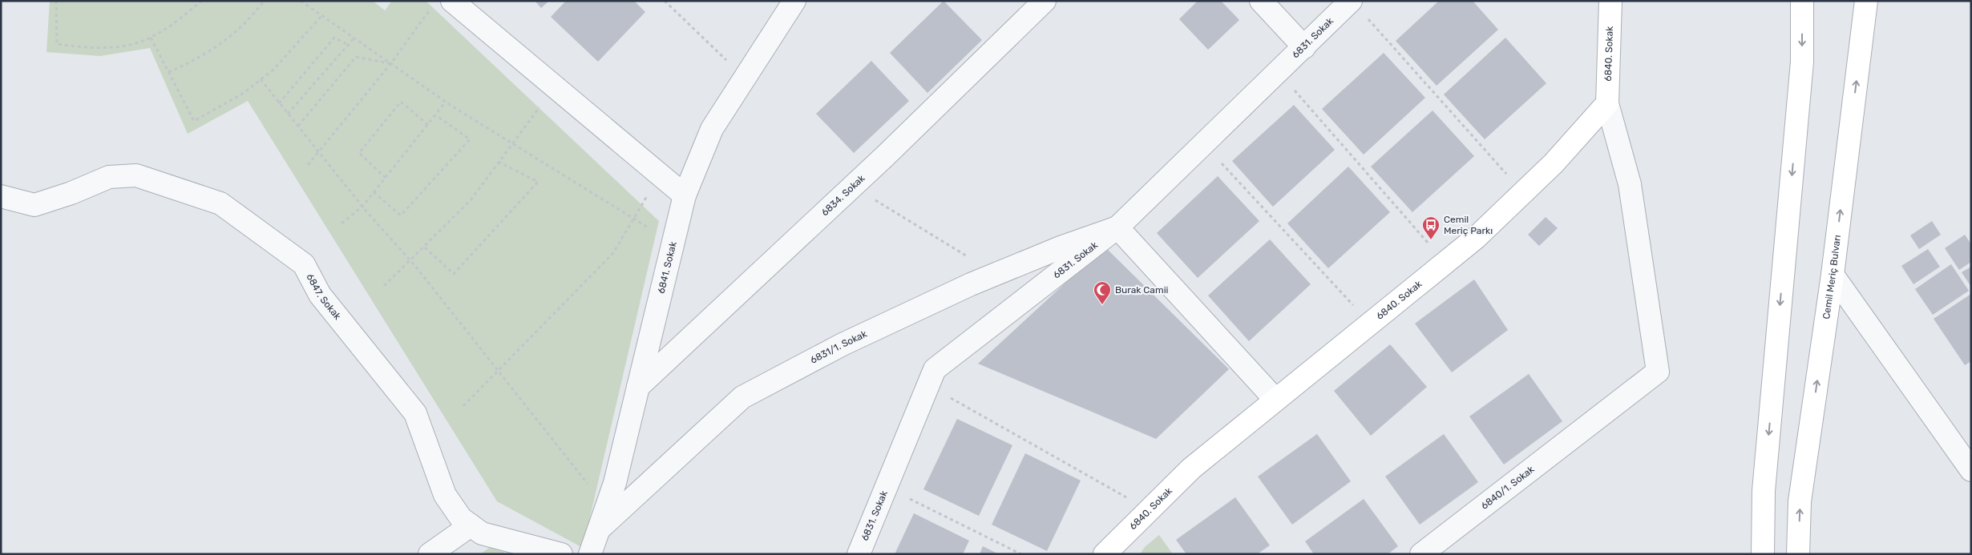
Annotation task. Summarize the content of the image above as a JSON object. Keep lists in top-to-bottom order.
{
  "streets": {
    "main road": ["6840. Sokak", "Cemil Meriç Bulvarı"],
    "street": [
      "6831. Sokak",
      "6834. Sokak",
      "6841. Sokak",
      "6847. Sokak",
      "6831/1. Sokak",
      "6840/1. Sokak"
    ]
  },
  "crossings": [
    ["6831. Sokak", "6831/1. Sokak"],
    ["6840. Sokak", "6840/1. Sokak"],
    ["6834. Sokak", "6841. Sokak"],
    ["6841. Sokak", "6831/1. Sokak"]
  ],
  "places": {
    "bus stop": ["Cemil Meriç Parkı"],
    "mosque": ["Burak Camii"]
  }
}
